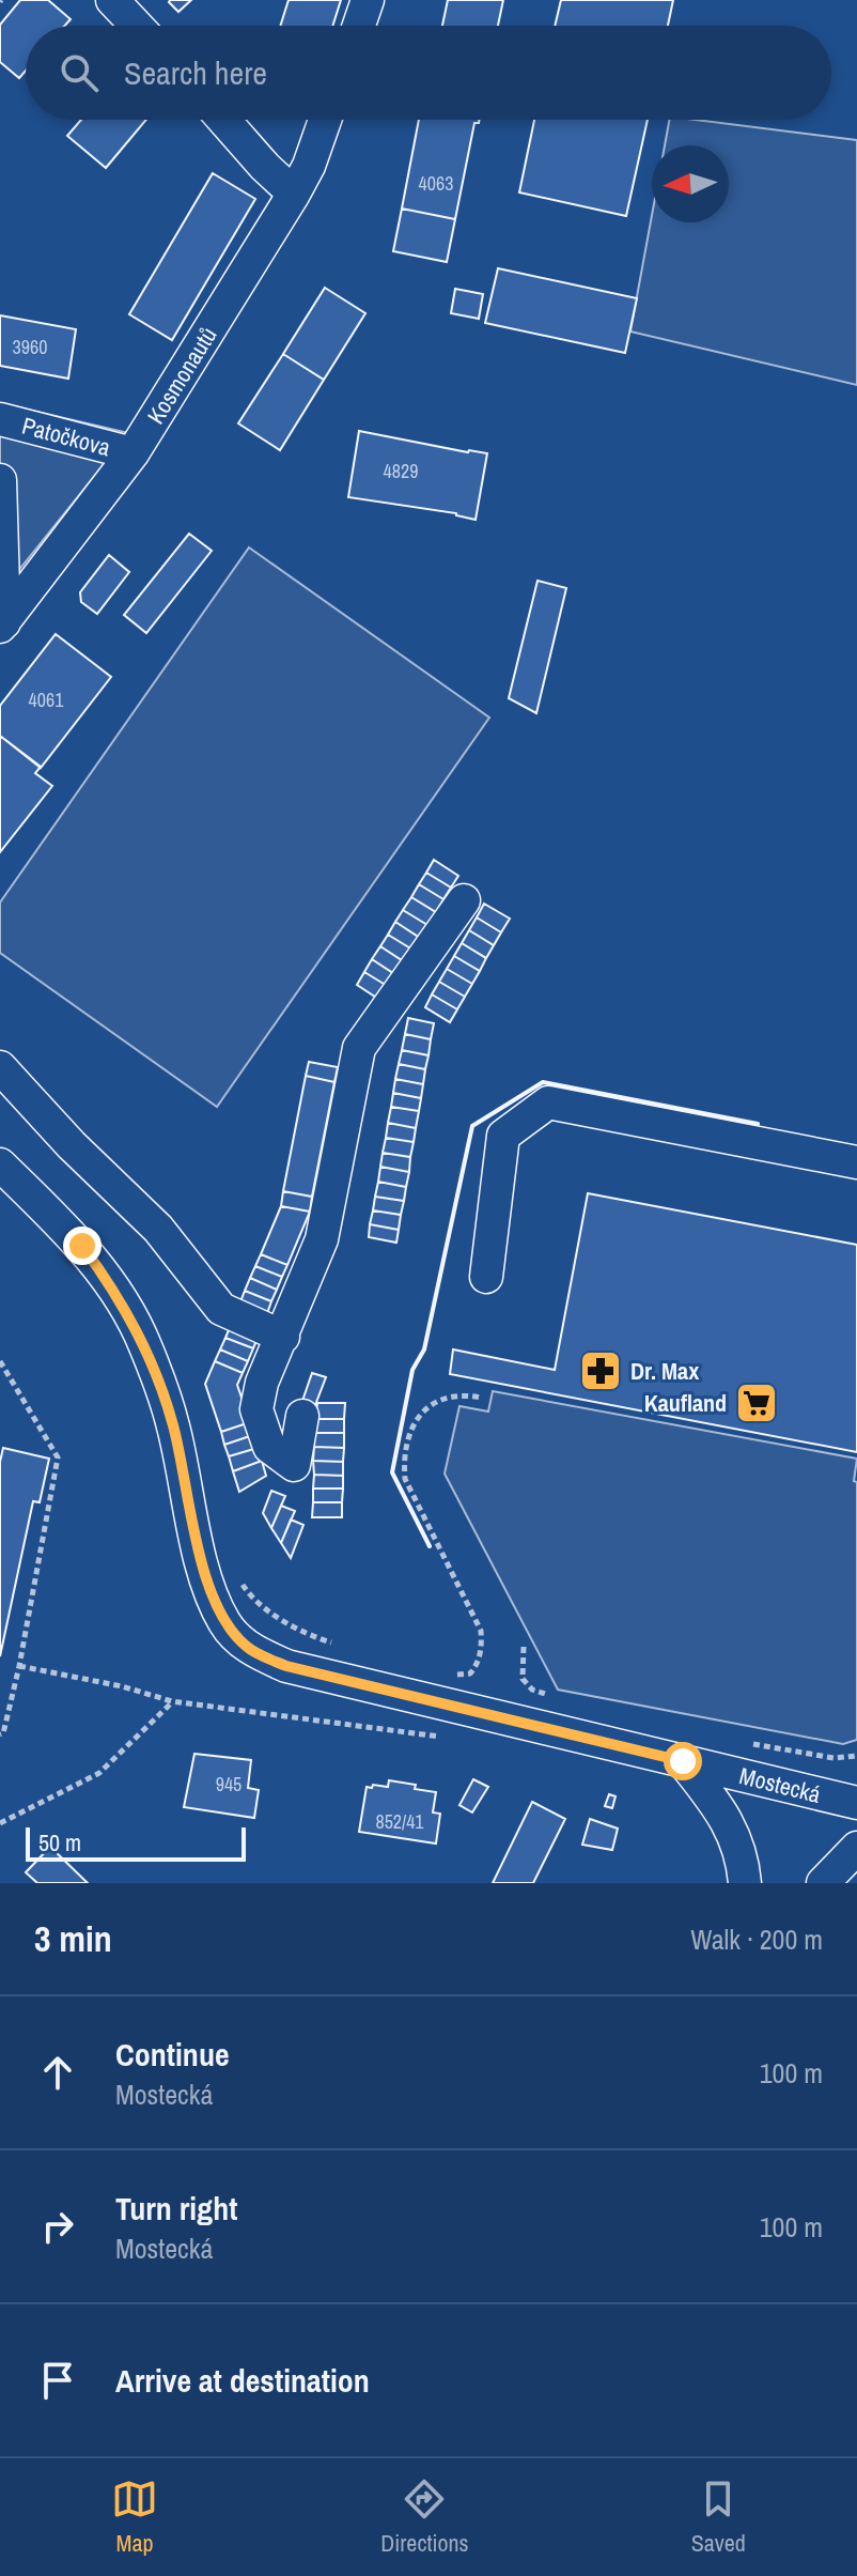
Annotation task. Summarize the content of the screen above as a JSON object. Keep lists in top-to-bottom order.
{
  "streets": {
    "street": ["Kosmonautů", "Patočkova", "Mostecká"]
  },
  "crossings": [
    ["Kosmonautů", "Patočkova"]
  ],
  "places": {
    "pharmacy": ["Dr. Max"],
    "supermarket": ["Kaufland"]
  },
  "house_numbers": [
    "4063",
    "3960",
    "4829",
    "4061",
    "945",
    "852/41"
  ],
  "scale_bar": "50 m",
  "north": "left",
  "page": {
    "search": "Search here",
    "scale": "50 m",
    "heading": ["3 min", "Walk · 200 m"],
    "list": [
      ["Continue", "Mostecká", "100 m"],
      ["Turn right", "Mostecká", "100 m"],
      "Arrive at destination"
    ],
    "nav": ["Map", "Directions", "Saved"]
  }
}
